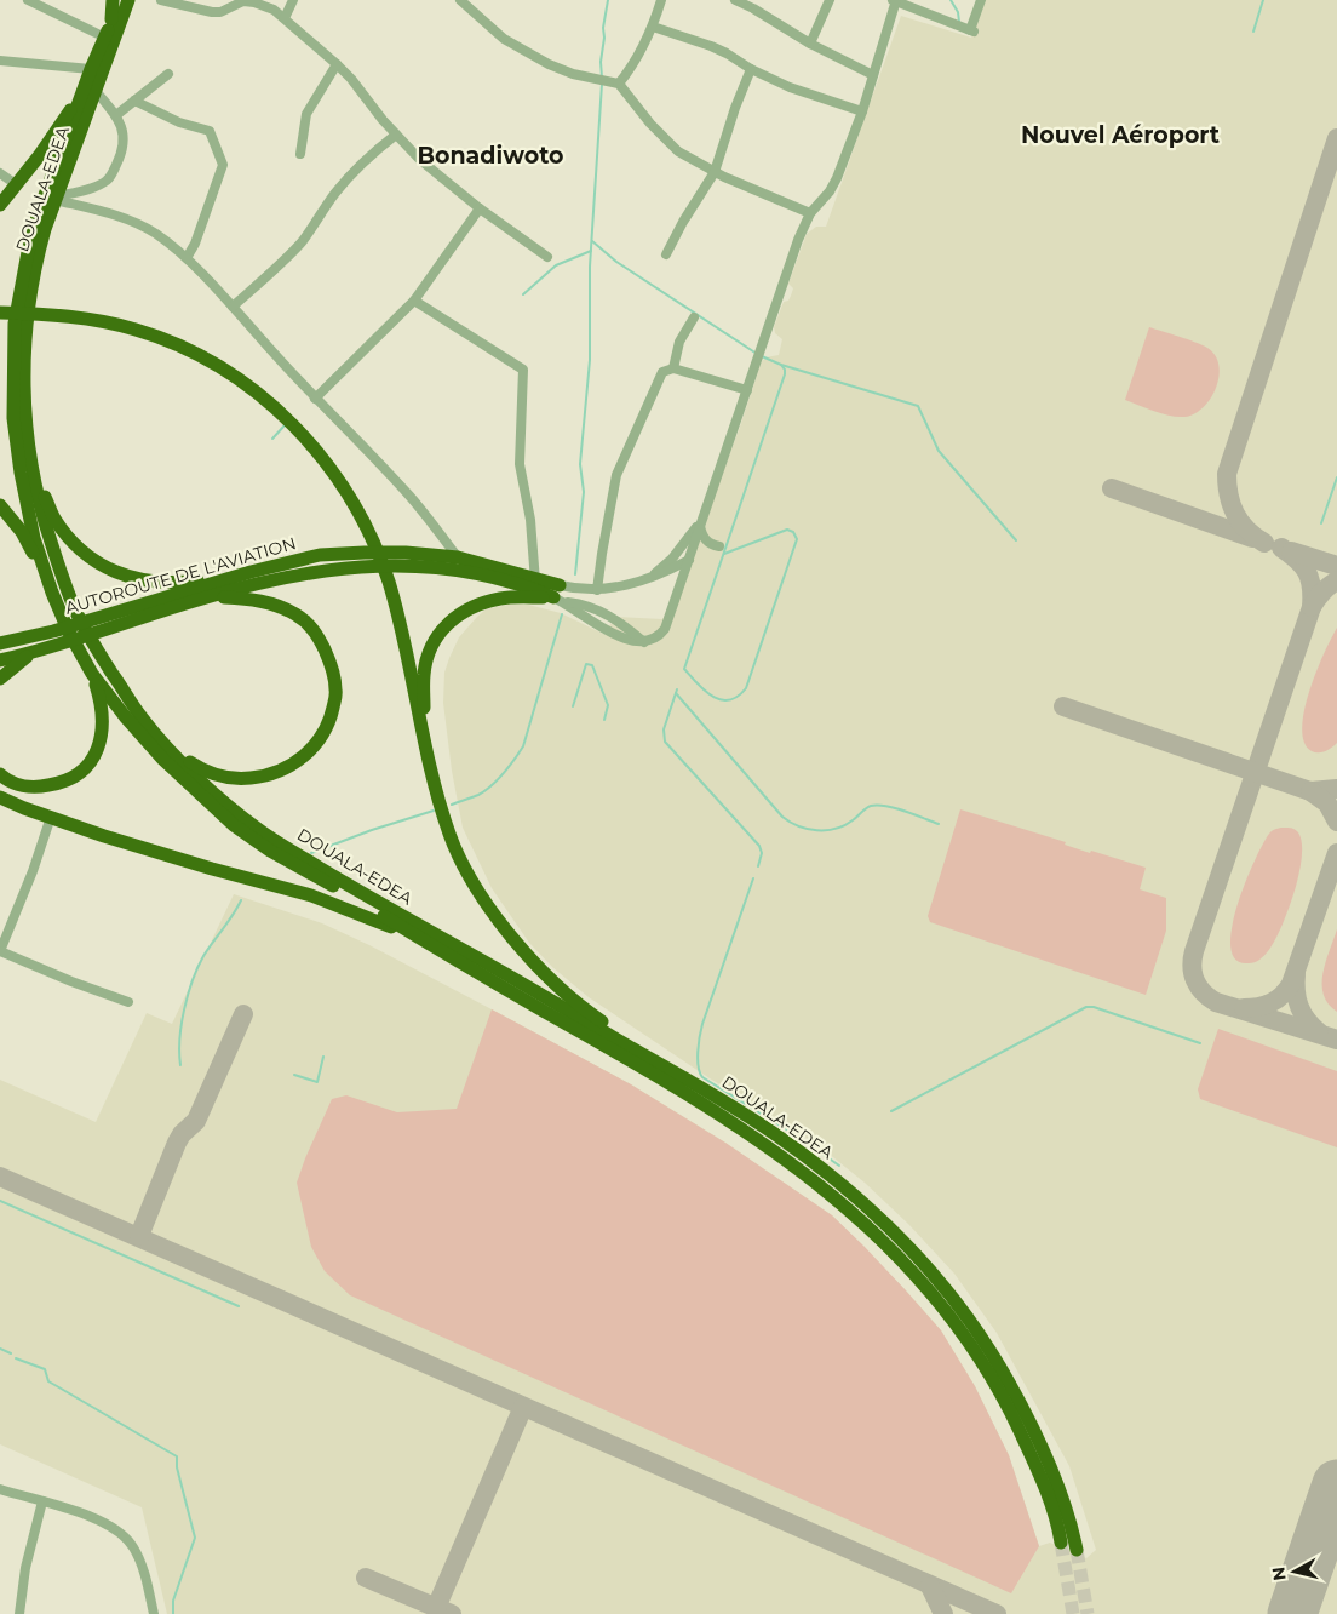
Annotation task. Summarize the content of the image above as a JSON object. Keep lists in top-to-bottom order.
{
  "streets": {
    "highway": ["DOUALA-EDEA", "AUTOROUTE DE L'AVIATION"]
  },
  "districts": ["Nouvel Aéroport", "Bonadiwoto"],
  "north": "left"
}
